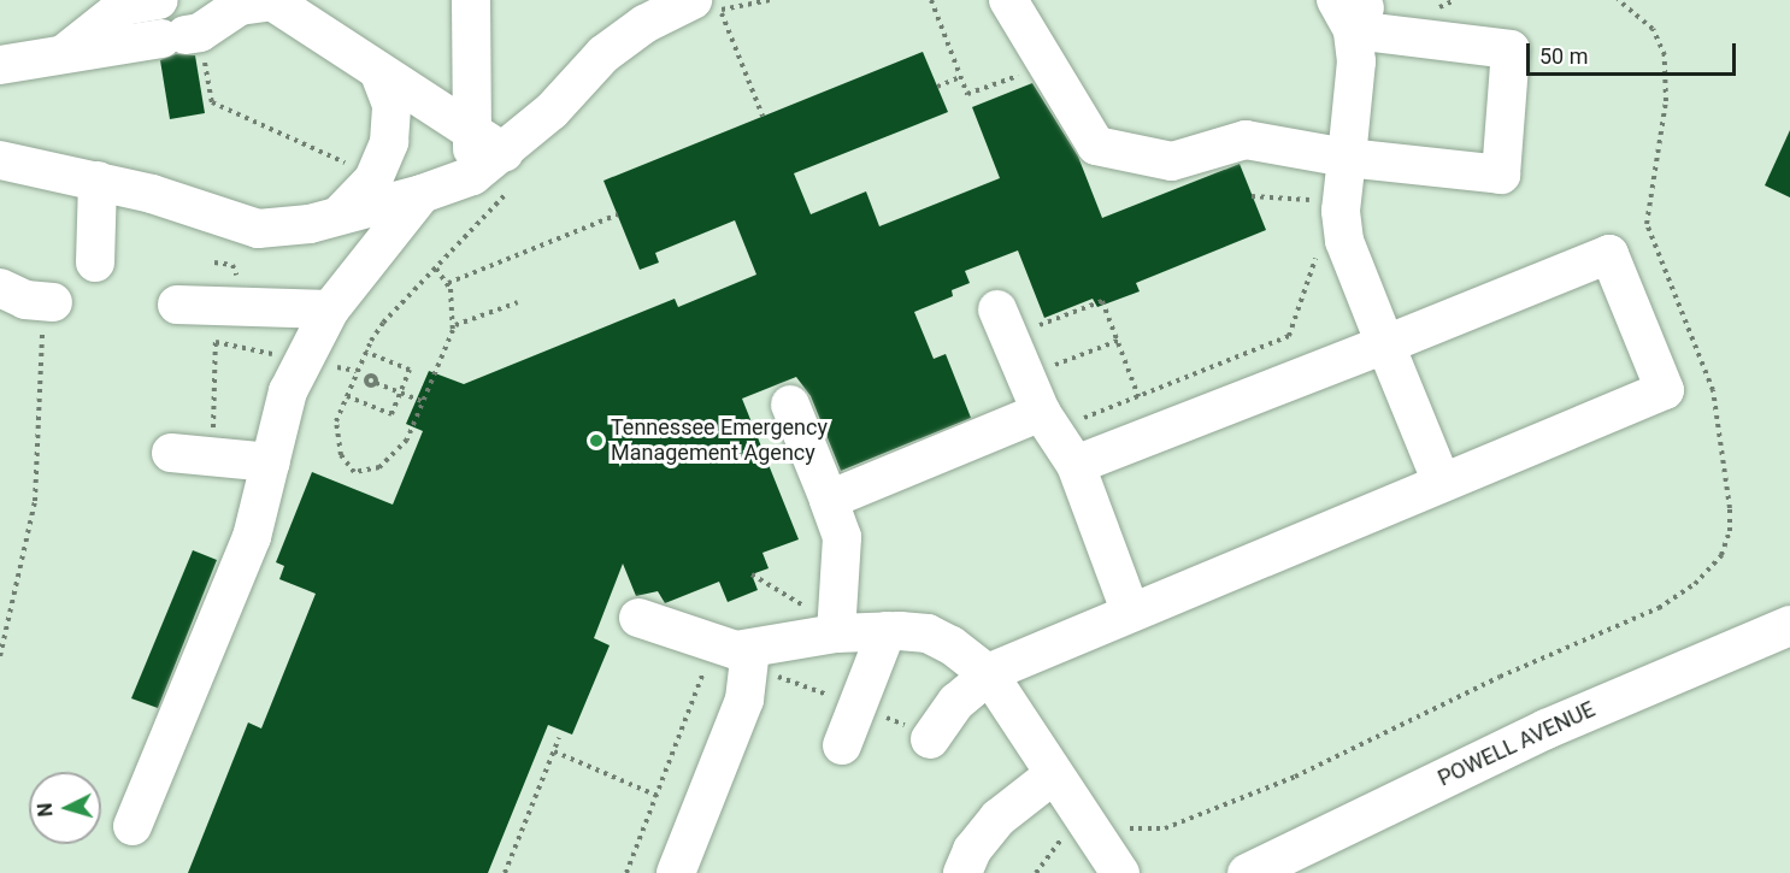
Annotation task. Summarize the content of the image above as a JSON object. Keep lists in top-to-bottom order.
{
  "streets": {
    "main road": ["POWELL AVENUE"]
  },
  "places": ["Tennessee Emergency Management Agency"],
  "scale_bar": "50 m",
  "north": "left"
}
